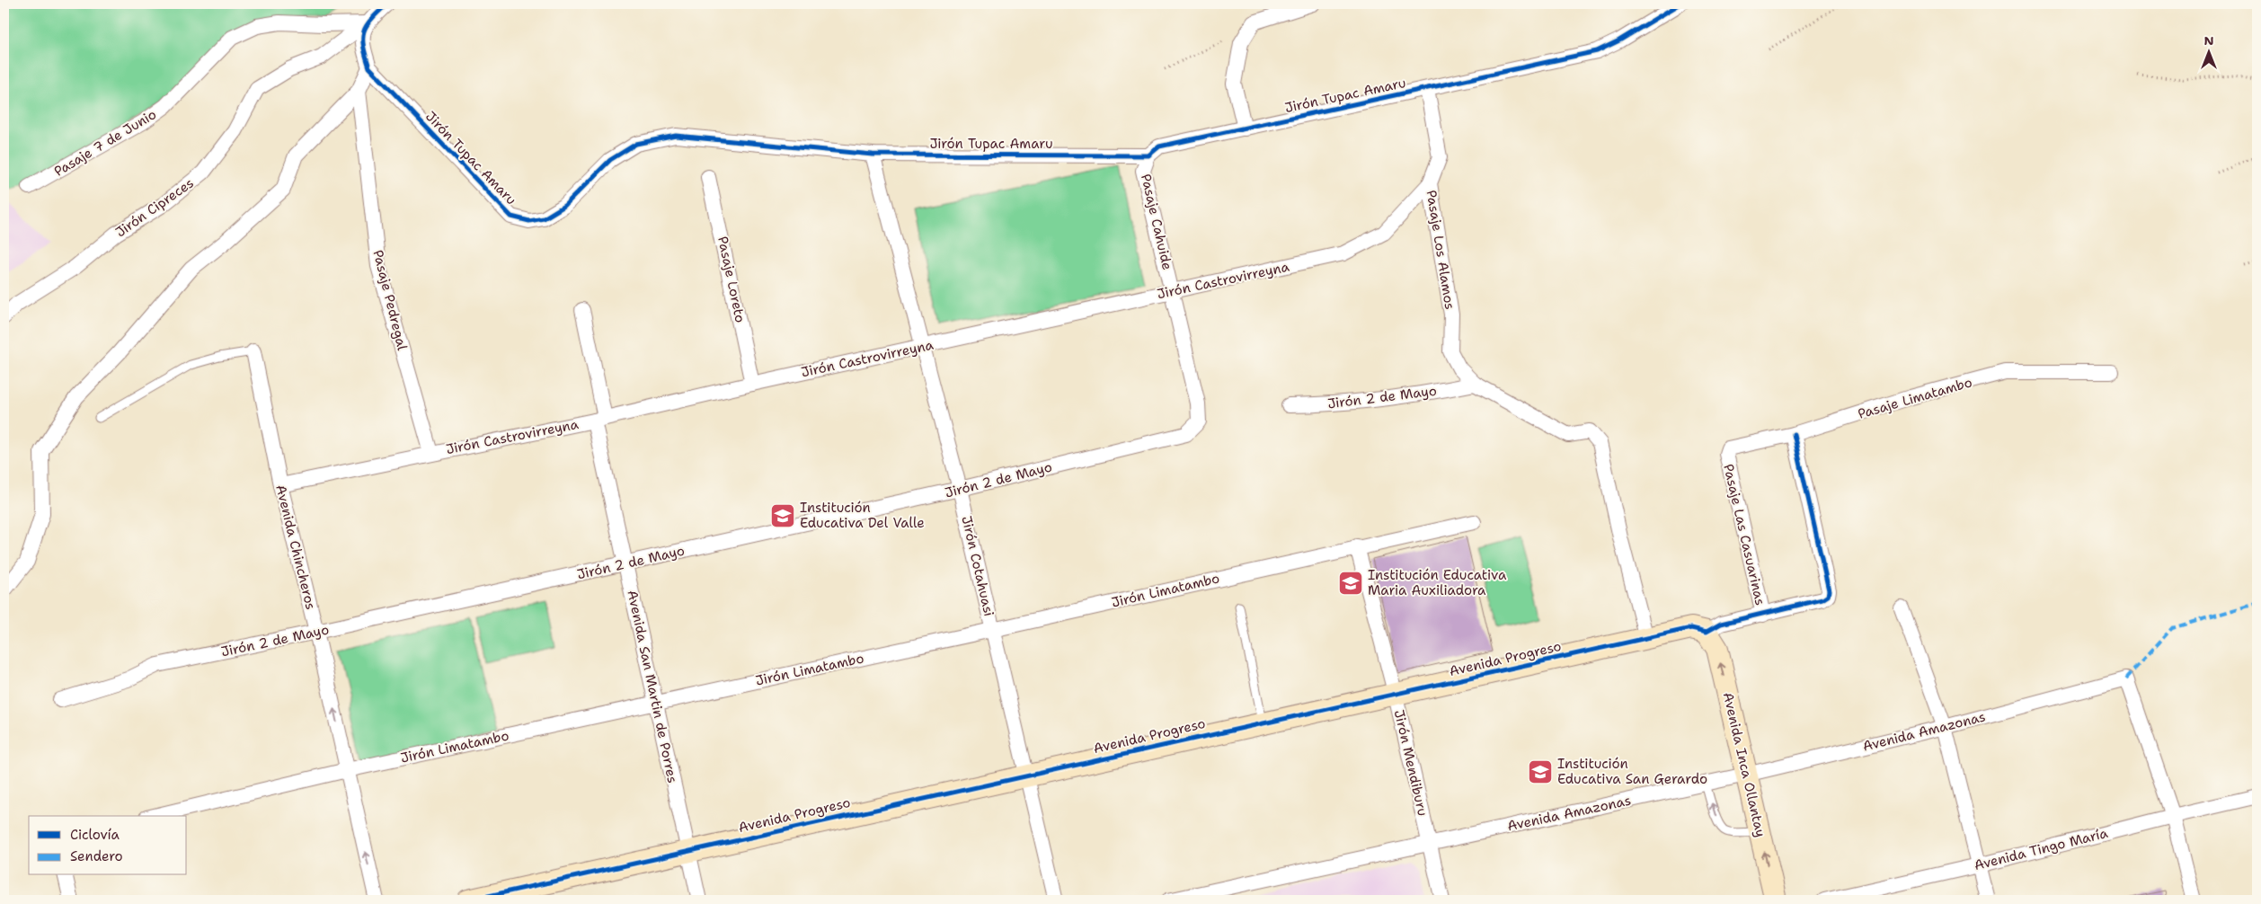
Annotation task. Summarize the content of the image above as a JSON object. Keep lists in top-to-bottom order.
{
  "streets": {
    "street": [
      "Jirón Tupac Amaru",
      "Pasaje 7 de Junio",
      "Jirón Cipreces",
      "Pasaje Cahuide",
      "Pasaje Los Alamos",
      "Pasaje Loreto",
      "Jirón Castrovirreyna",
      "Pasaje Pedregal",
      "Jirón 2 de Mayo",
      "Pasaje Limatambo",
      "Pasaje Las Casuarinas",
      "Avenida Chincheros",
      "Jirón Cotahuasi",
      "Jirón Limatambo",
      "Avenida Progreso",
      "Avenida San Martin de Porres",
      "Avenida Amazonas",
      "Jirón Mendiburu",
      "Avenida Inca Ollantay",
      "Avenida Tingo María"
    ]
  },
  "crossings": [
    ["Jirón Tupac Amaru", "Pasaje Cahuide"],
    ["Jirón Tupac Amaru", "Pasaje Los Alamos"],
    ["Jirón Tupac Amaru", "Jirón Cotahuasi"],
    ["Pasaje 7 de Junio", "Jirón Cipreces"],
    ["Pasaje Cahuide", "Jirón Castrovirreyna"],
    ["Pasaje Cahuide", "Jirón 2 de Mayo"],
    ["Pasaje Los Alamos", "Jirón Castrovirreyna"],
    ["Pasaje Los Alamos", "Jirón 2 de Mayo"],
    ["Pasaje Los Alamos", "Avenida Progreso"],
    ["Pasaje Loreto", "Jirón Castrovirreyna"],
    ["Jirón Castrovirreyna", "Pasaje Pedregal"],
    ["Jirón Castrovirreyna", "Avenida Chincheros"],
    ["Jirón Castrovirreyna", "Jirón Cotahuasi"],
    ["Jirón Castrovirreyna", "Avenida San Martin de Porres"],
    ["Jirón 2 de Mayo", "Avenida Chincheros"],
    ["Jirón 2 de Mayo", "Jirón Cotahuasi"],
    ["Jirón 2 de Mayo", "Avenida San Martin de Porres"],
    ["Pasaje Limatambo", "Pasaje Las Casuarinas"],
    ["Avenida Chincheros", "Jirón Limatambo"],
    ["Jirón Cotahuasi", "Jirón Limatambo"],
    ["Jirón Cotahuasi", "Avenida Progreso"],
    ["Jirón Limatambo", "Avenida San Martin de Porres"],
    ["Jirón Limatambo", "Jirón Mendiburu"],
    ["Avenida Progreso", "Avenida San Martin de Porres"],
    ["Avenida Progreso", "Jirón Mendiburu"],
    ["Avenida Progreso", "Avenida Inca Ollantay"],
    ["Avenida Amazonas", "Jirón Mendiburu"],
    ["Avenida Amazonas", "Avenida Inca Ollantay"],
    ["Avenida Amazonas", "Avenida Tingo María"]
  ],
  "one_way": ["Avenida Chincheros", "Avenida Inca Ollantay"],
  "places": {
    "school or university": ["Institución Educativa Del Valle", "Institución Educativa Maria Auxiliadora", "Institución Educativa San Gerardo"]
  },
  "legend": ["Ciclovía", "Sendero"],
  "north": "top"
}
